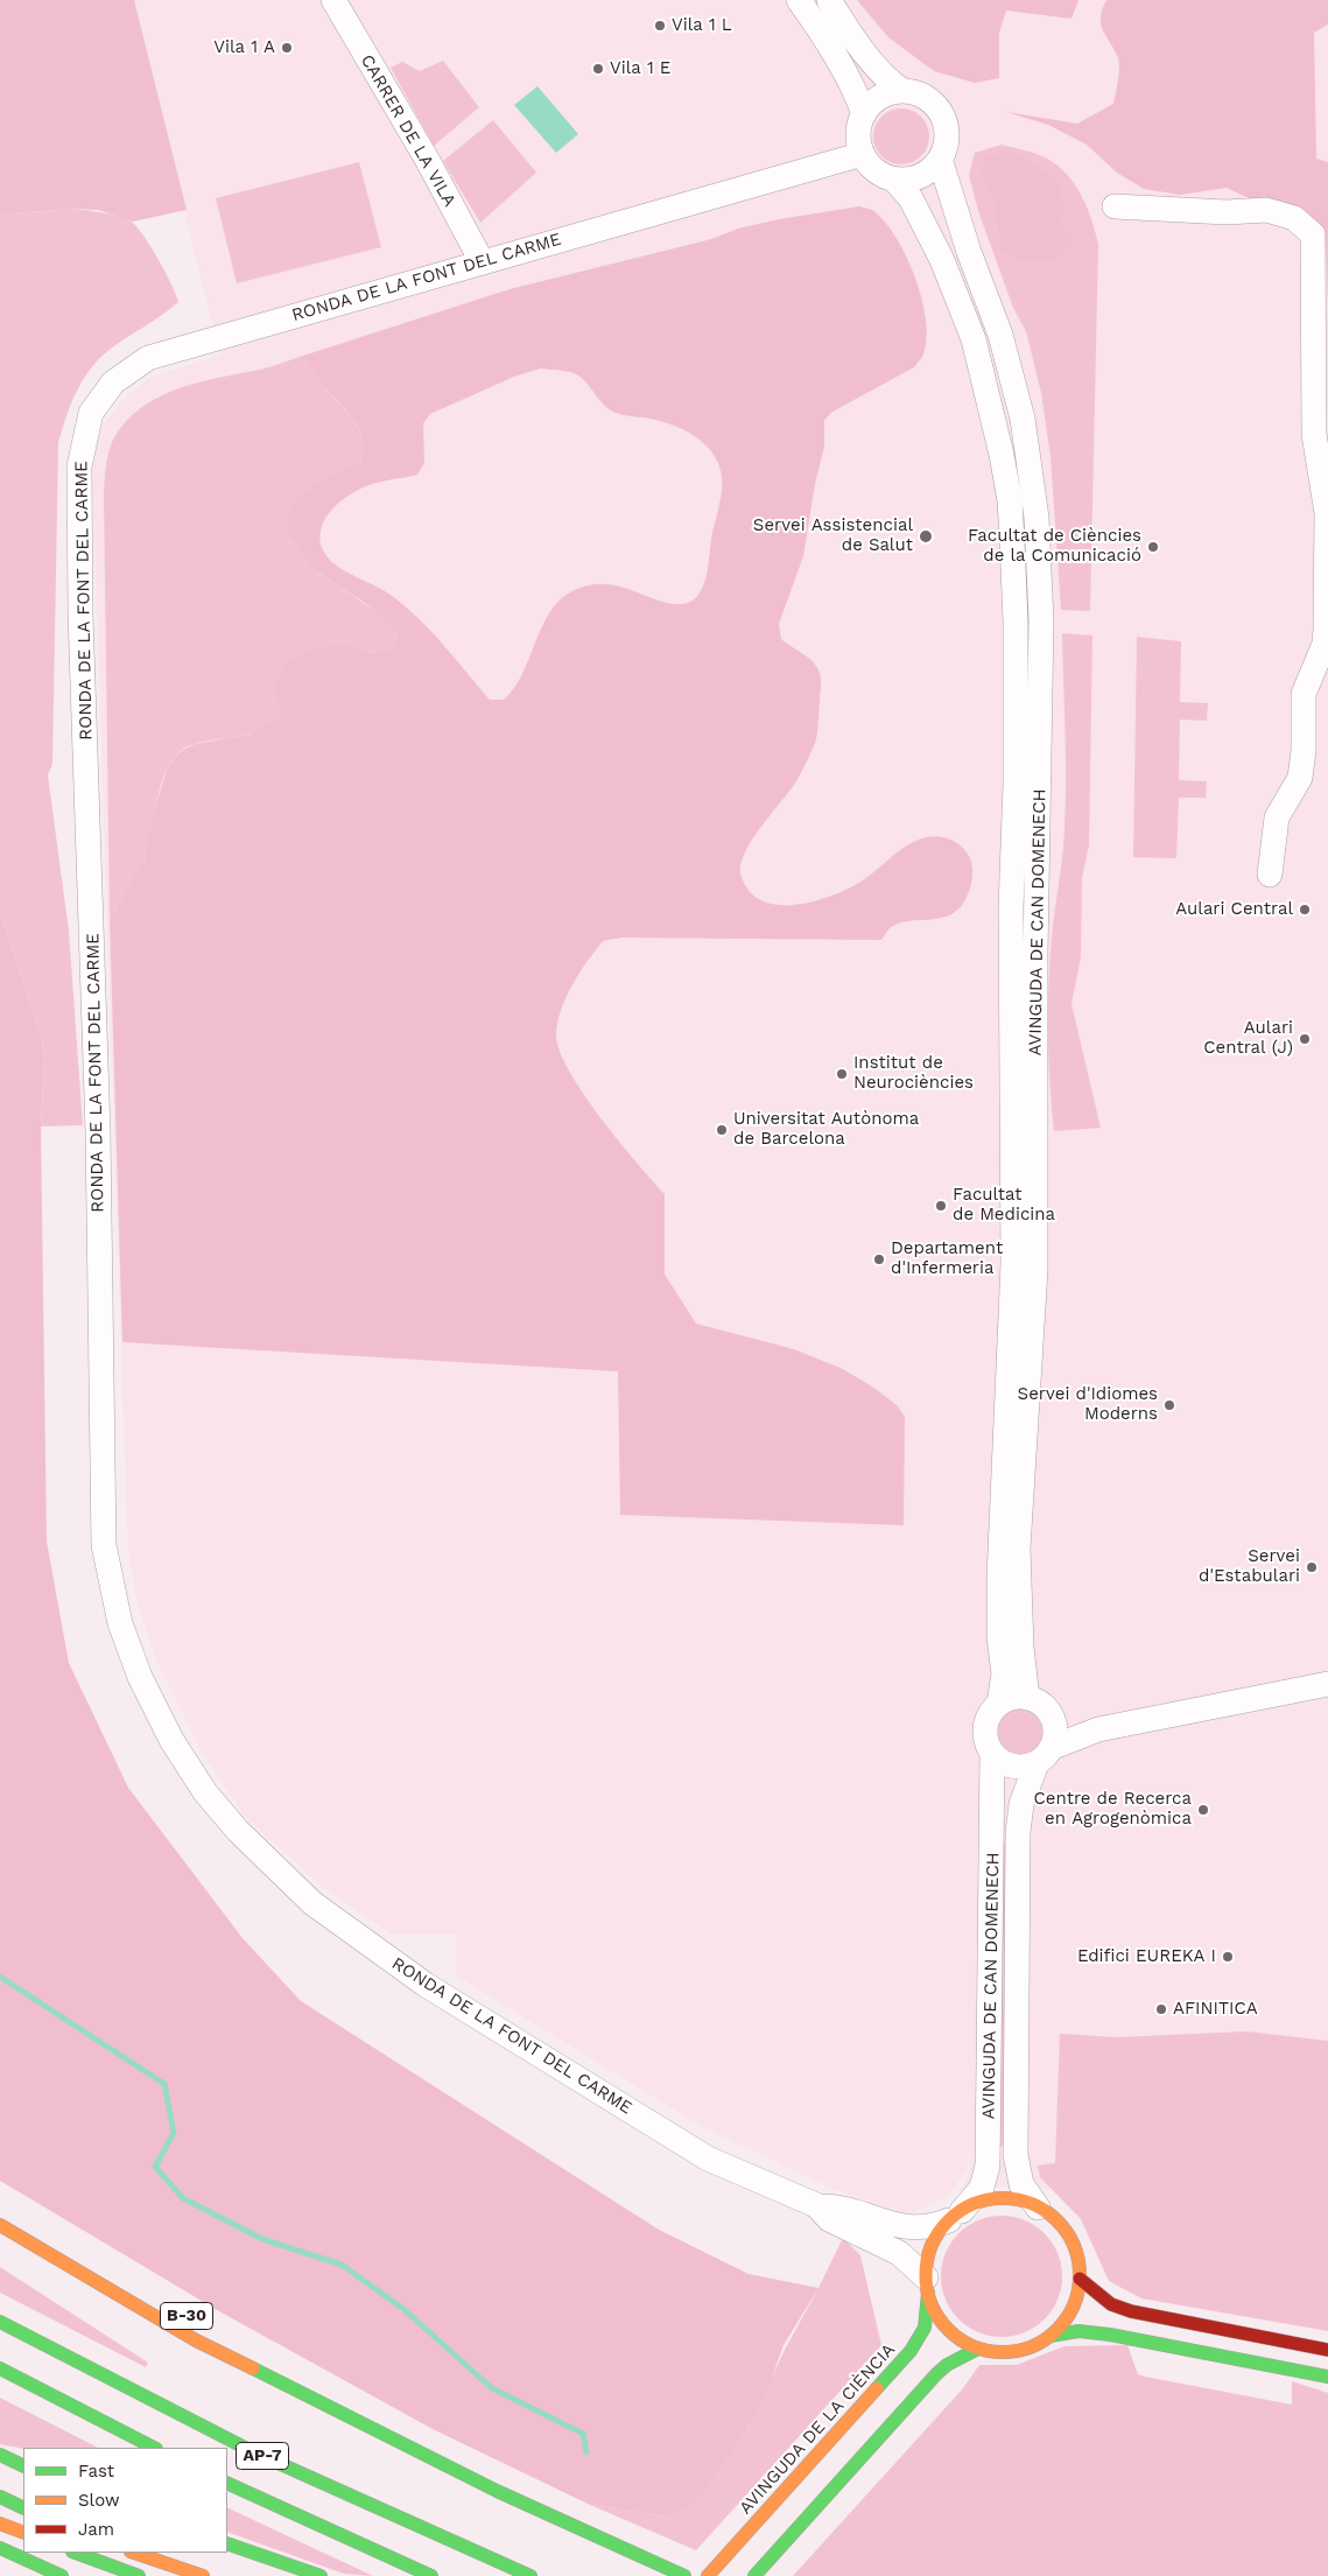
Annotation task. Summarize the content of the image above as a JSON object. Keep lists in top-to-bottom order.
{
  "streets": {
    "main road": ["B-30", "AVINGUDA DE LA CIÈNCIA", "AP-7"],
    "street": ["CARRER DE LA VILA", "RONDA DE LA FONT DEL CARME", "AVINGUDA DE CAN DOMENECH"]
  },
  "crossings": [
    ["CARRER DE LA VILA", "RONDA DE LA FONT DEL CARME"],
    ["RONDA DE LA FONT DEL CARME", "AVINGUDA DE CAN DOMENECH"],
    ["RONDA DE LA FONT DEL CARME", "AVINGUDA DE LA CIÈNCIA"],
    ["AVINGUDA DE CAN DOMENECH", "AVINGUDA DE LA CIÈNCIA"]
  ],
  "places": [
    "Vila 1 L",
    "Vila 1 A",
    "Vila 1 E",
    "Servei Assistencial de Salut",
    "Facultat de Ciències de la Comunicació",
    "Aulari Central",
    "Aulari Central (J)",
    "Institut de Neurociències",
    "Universitat Autònoma de Barcelona",
    "Facultat de Medicina",
    "Departament d'Infermeria",
    "Servei d'Idiomes Moderns",
    "Servei d'Estabulari",
    "Centre de Recerca en Agrogenòmica",
    "Edifici EUREKA I",
    "AFINITICA"
  ],
  "legend": ["Fast", "Slow", "Jam"]
}
